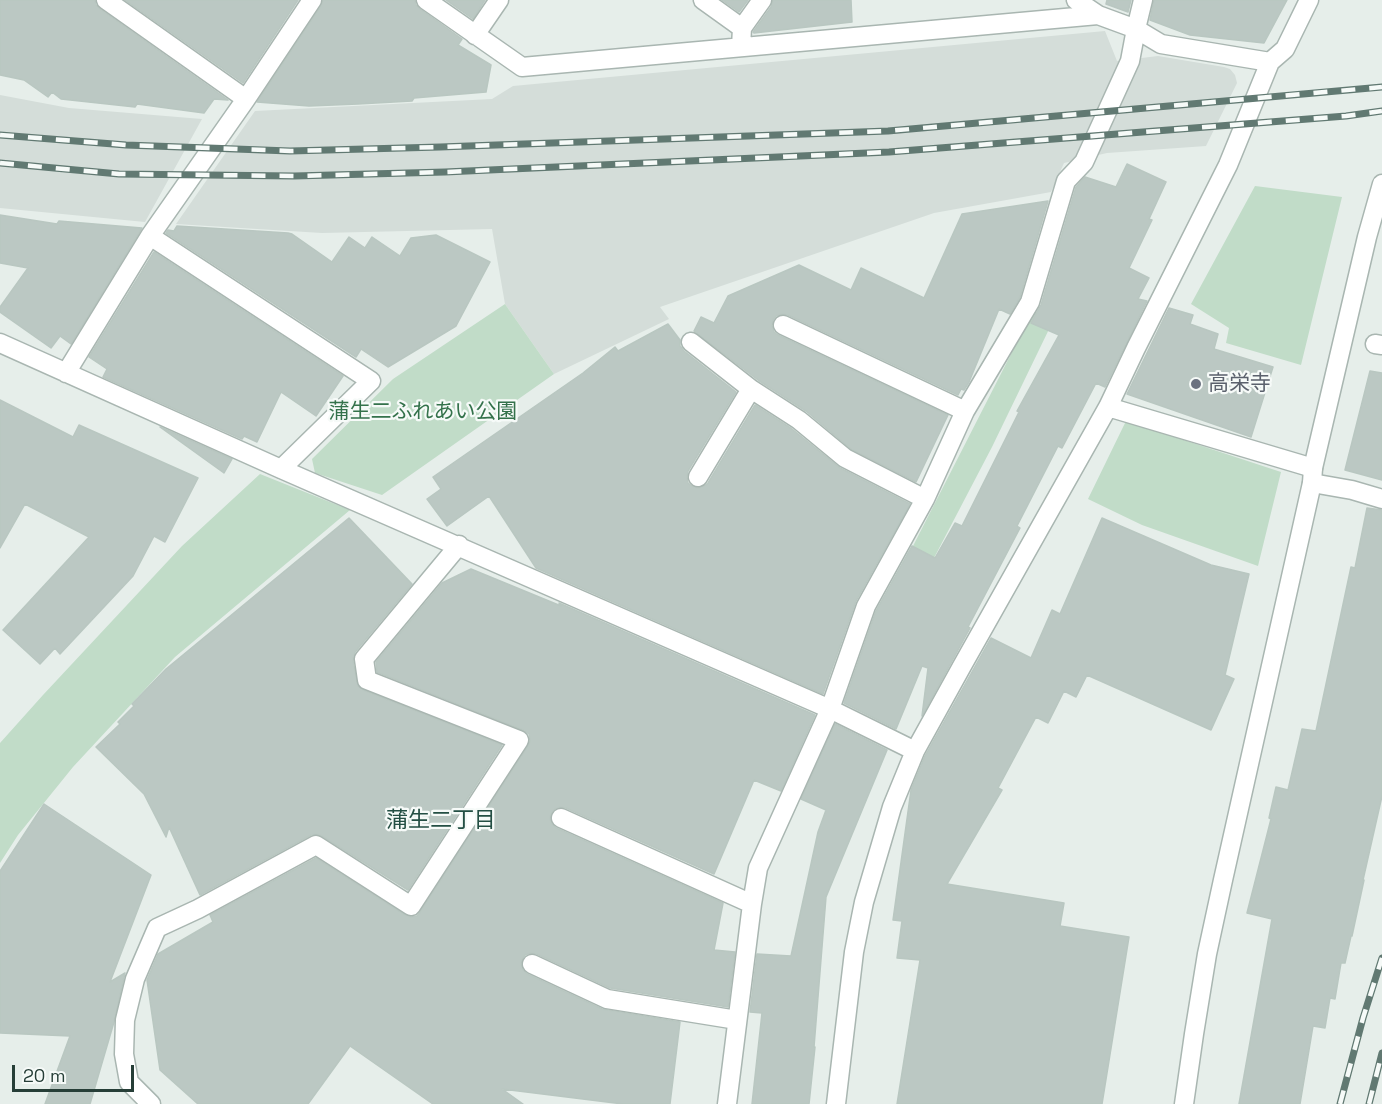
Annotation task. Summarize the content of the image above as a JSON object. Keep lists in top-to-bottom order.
{
  "districts": ["蒲生二丁目"],
  "parks": ["蒲生二ふれあい公園"],
  "places": ["高栄寺"],
  "scale_bar": "20 m"
}
